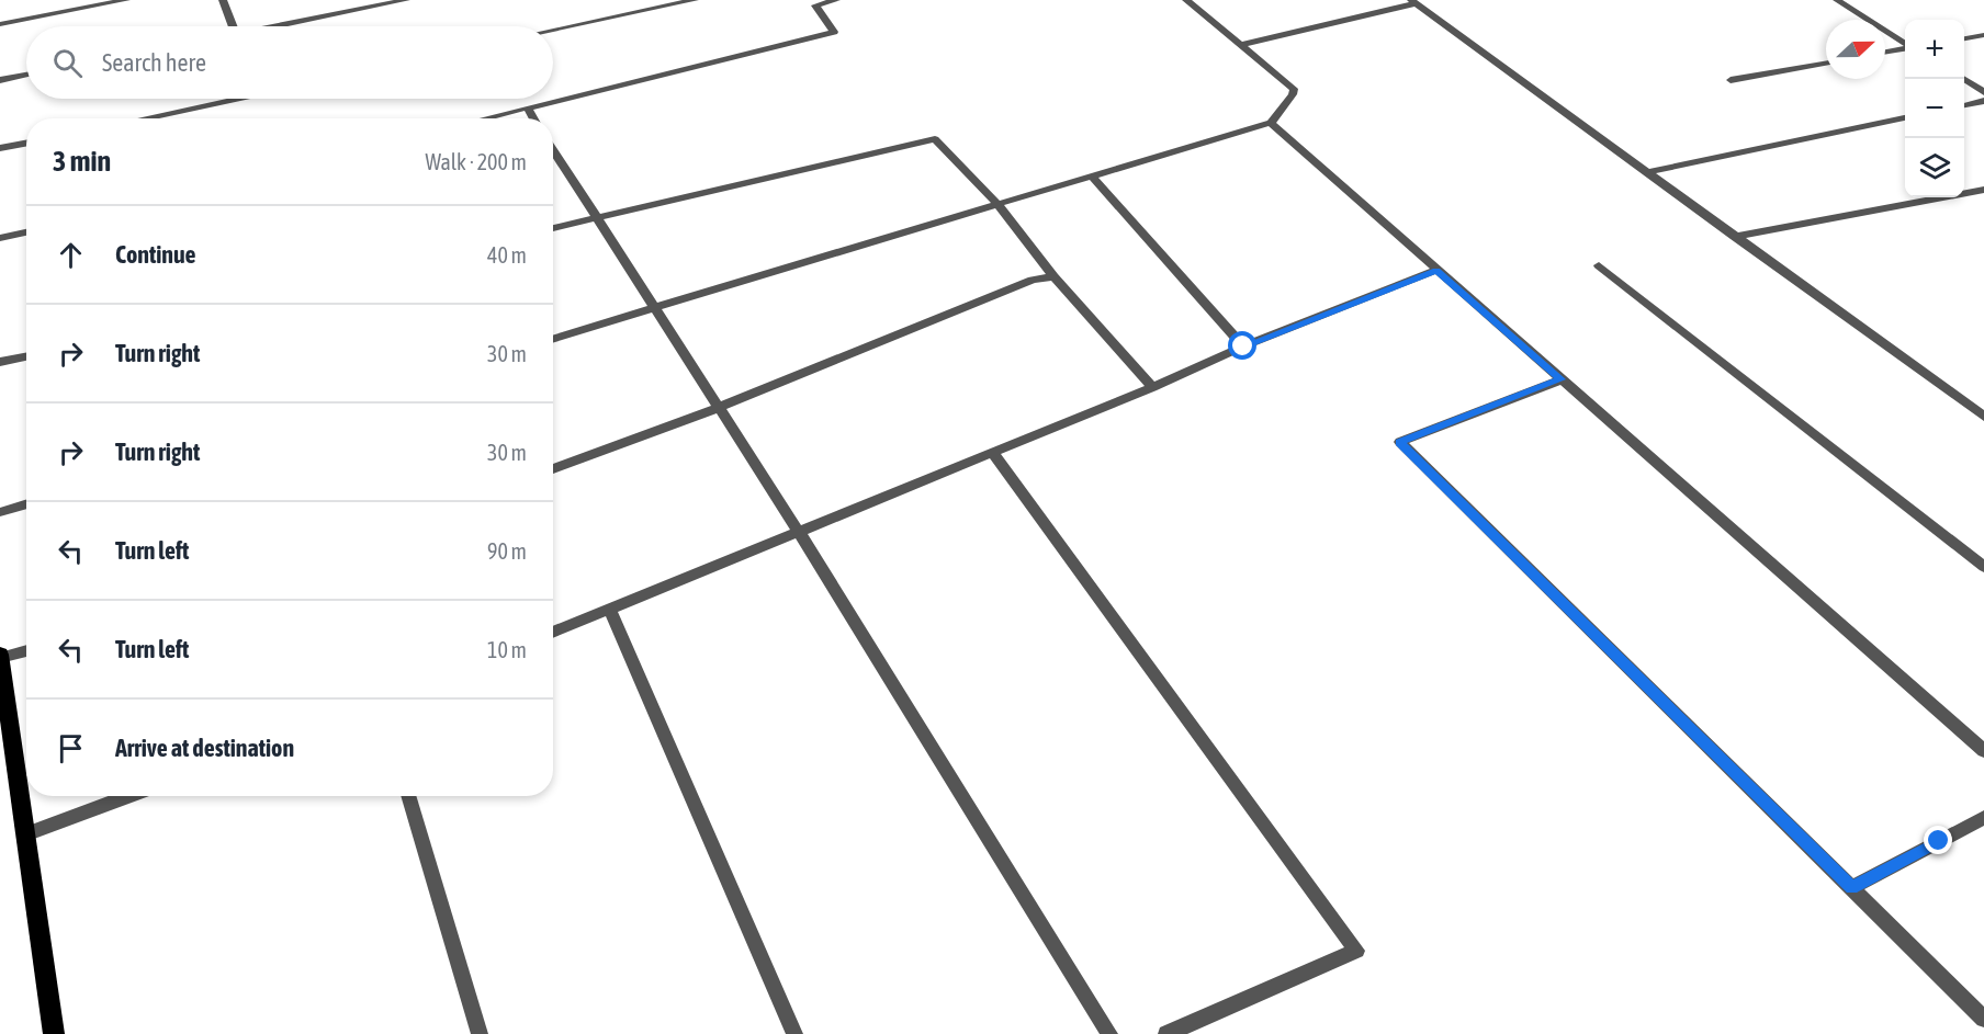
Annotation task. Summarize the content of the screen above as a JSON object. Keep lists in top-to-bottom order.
{
  "north": "right",
  "page": {
    "map_buttons": ["+", "−"],
    "search": "Search here",
    "heading": ["3 min", "Walk · 200 m"],
    "list": [
      ["Continue", "40 m"],
      ["Turn right", "30 m"],
      ["Turn right", "30 m"],
      ["Turn left", "90 m"],
      ["Turn left", "10 m"],
      "Arrive at destination"
    ]
  }
}
